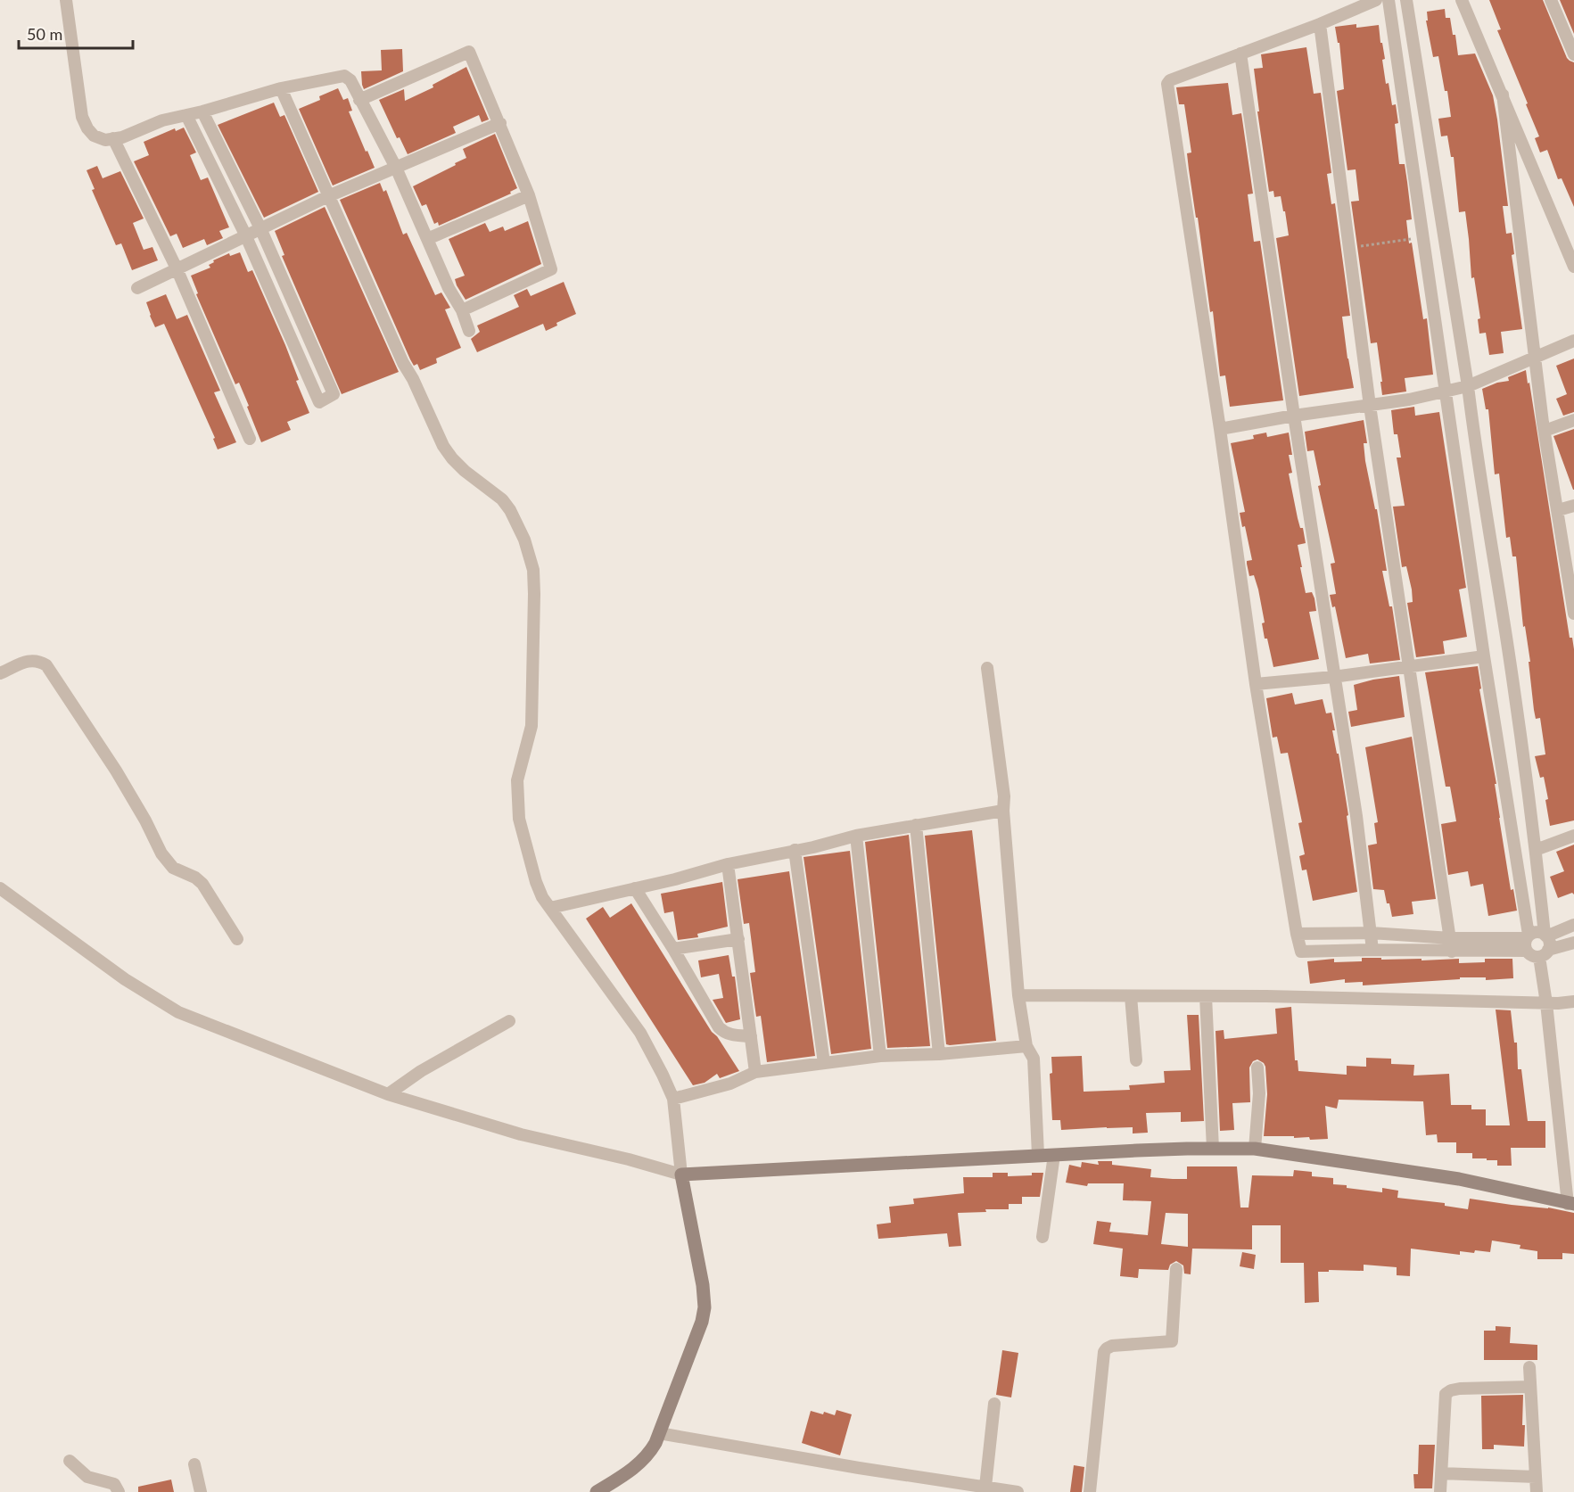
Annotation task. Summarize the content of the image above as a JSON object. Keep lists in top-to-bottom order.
{
  "scale_bar": "50 m"
}
